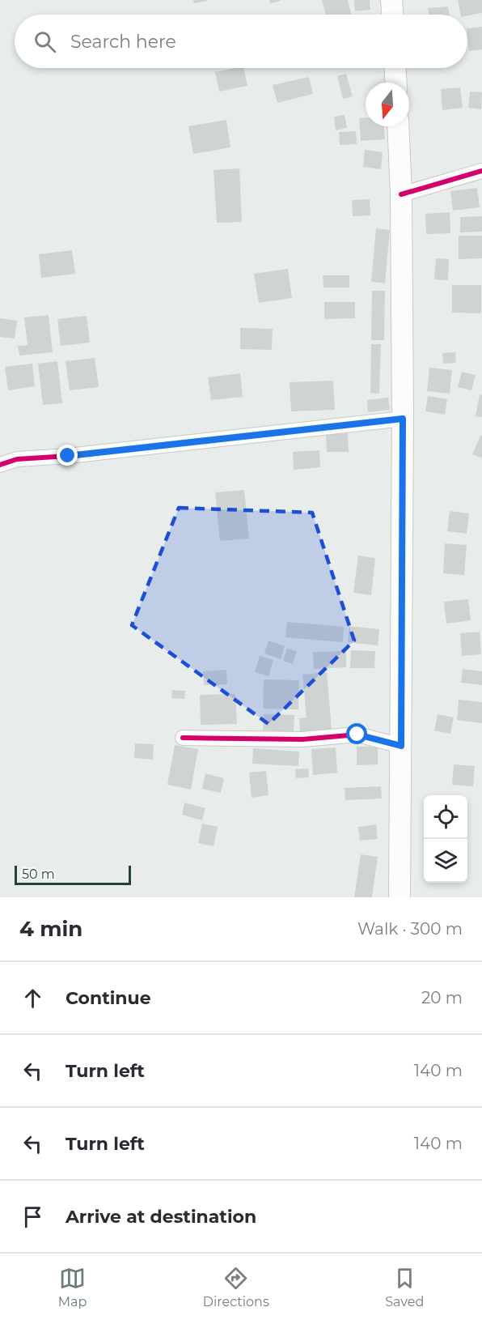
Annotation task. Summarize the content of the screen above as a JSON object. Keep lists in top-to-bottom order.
{
  "scale_bar": "50 m",
  "north": "bottom",
  "page": {
    "search": "Search here",
    "scale": "50 m",
    "heading": ["4 min", "Walk · 300 m"],
    "list": [
      ["Continue", "20 m"],
      ["Turn left", "140 m"],
      ["Turn left", "140 m"],
      "Arrive at destination"
    ],
    "nav": ["Map", "Directions", "Saved"]
  }
}
